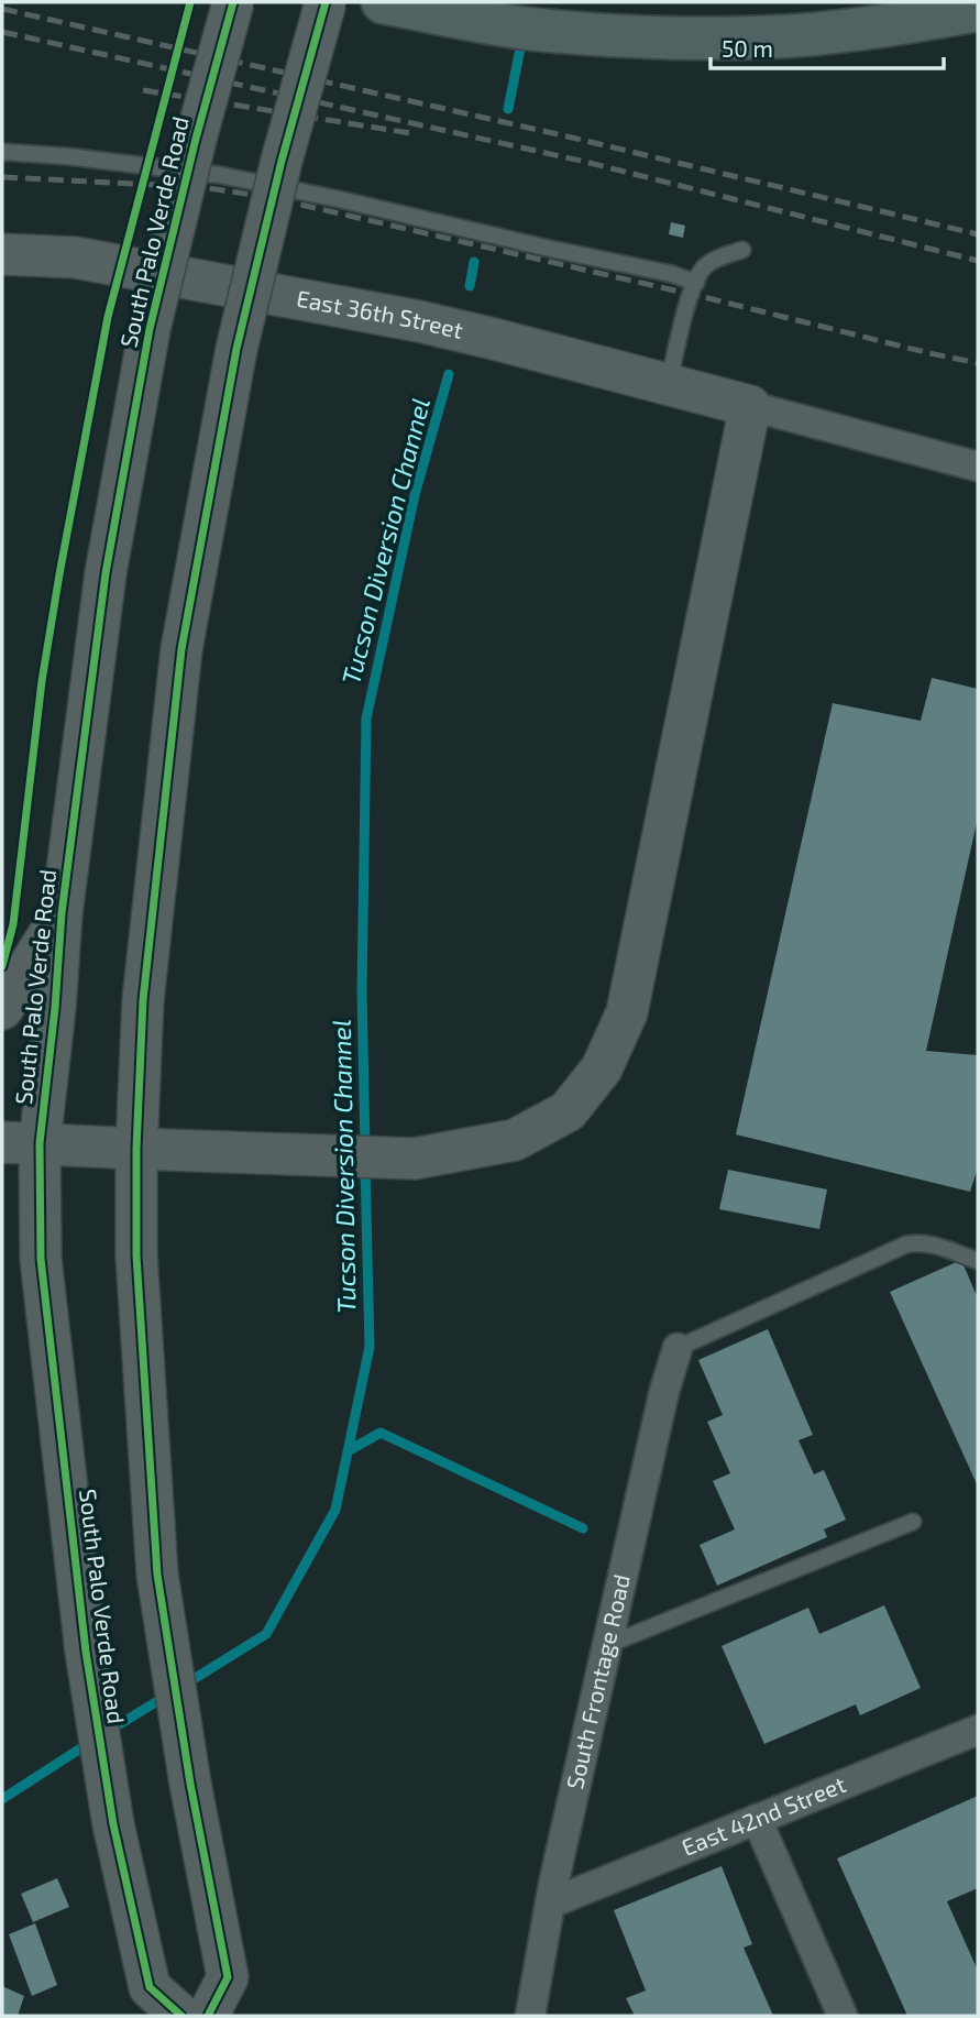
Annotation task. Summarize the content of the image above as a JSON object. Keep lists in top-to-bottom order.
{
  "streets": {
    "main road": ["South Palo Verde Road", "East 36th Street"],
    "street": ["South Frontage Road", "East 42nd Street"]
  },
  "crossings": [
    ["South Frontage Road", "East 42nd Street"]
  ],
  "water": ["Tucson Diversion Channel"],
  "scale_bar": "50 m"
}
